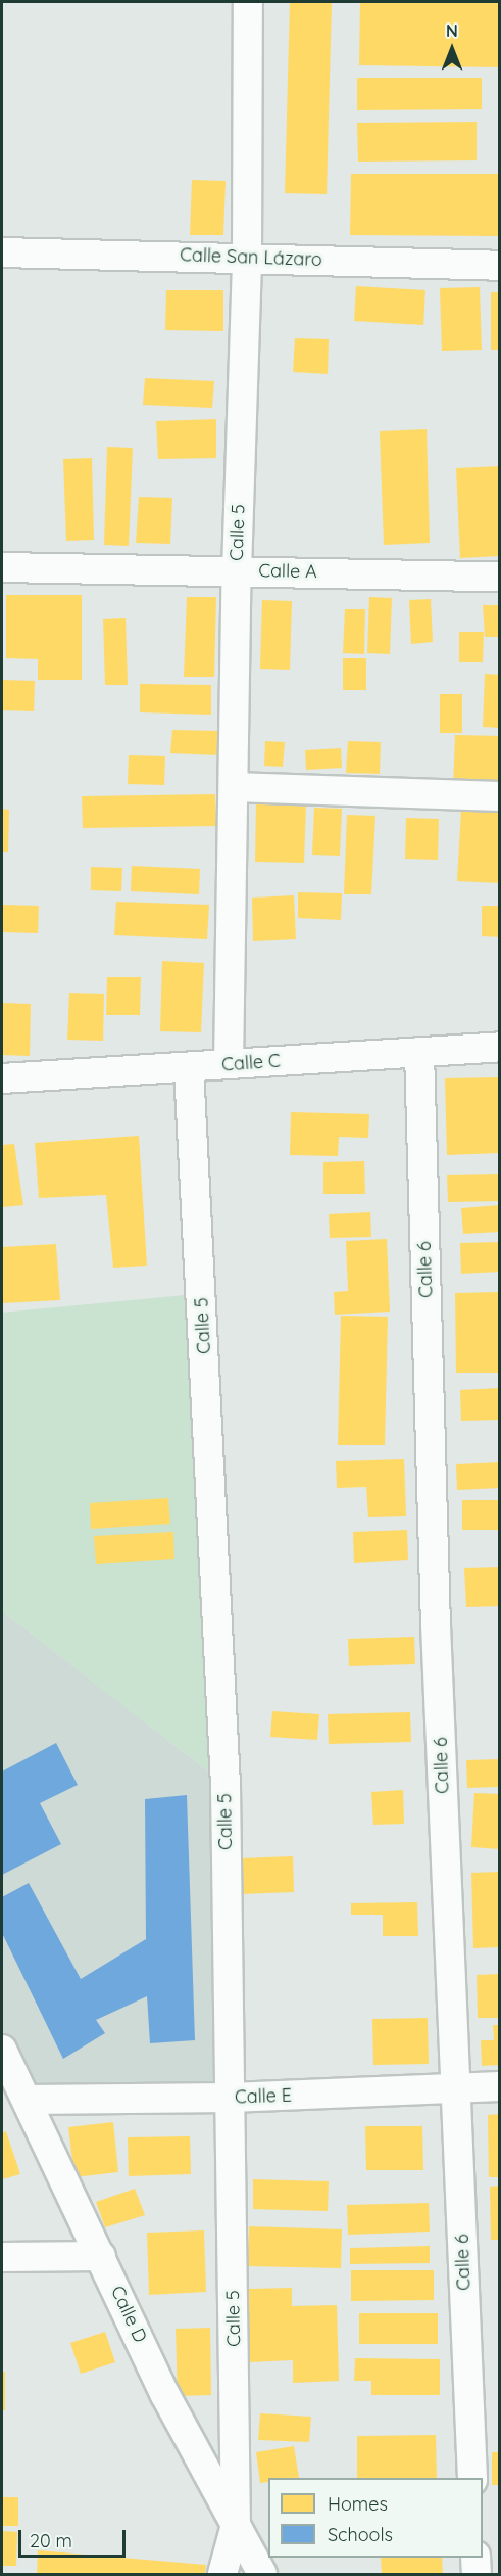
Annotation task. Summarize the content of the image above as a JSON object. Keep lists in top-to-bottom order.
{
  "streets": {
    "street": [
      "Calle San Lázaro",
      "Calle 5",
      "Calle A",
      "Calle C",
      "Calle 6",
      "Calle E",
      "Calle D"
    ]
  },
  "crossings": [
    ["Calle San Lázaro", "Calle 5"],
    ["Calle 5", "Calle A"],
    ["Calle 5", "Calle C"],
    ["Calle 5", "Calle E"],
    ["Calle 5", "Calle D"],
    ["Calle C", "Calle 6"],
    ["Calle 6", "Calle E"],
    ["Calle E", "Calle D"]
  ],
  "legend": ["Homes", "Schools"],
  "scale_bar": "20 m",
  "north": "top"
}
